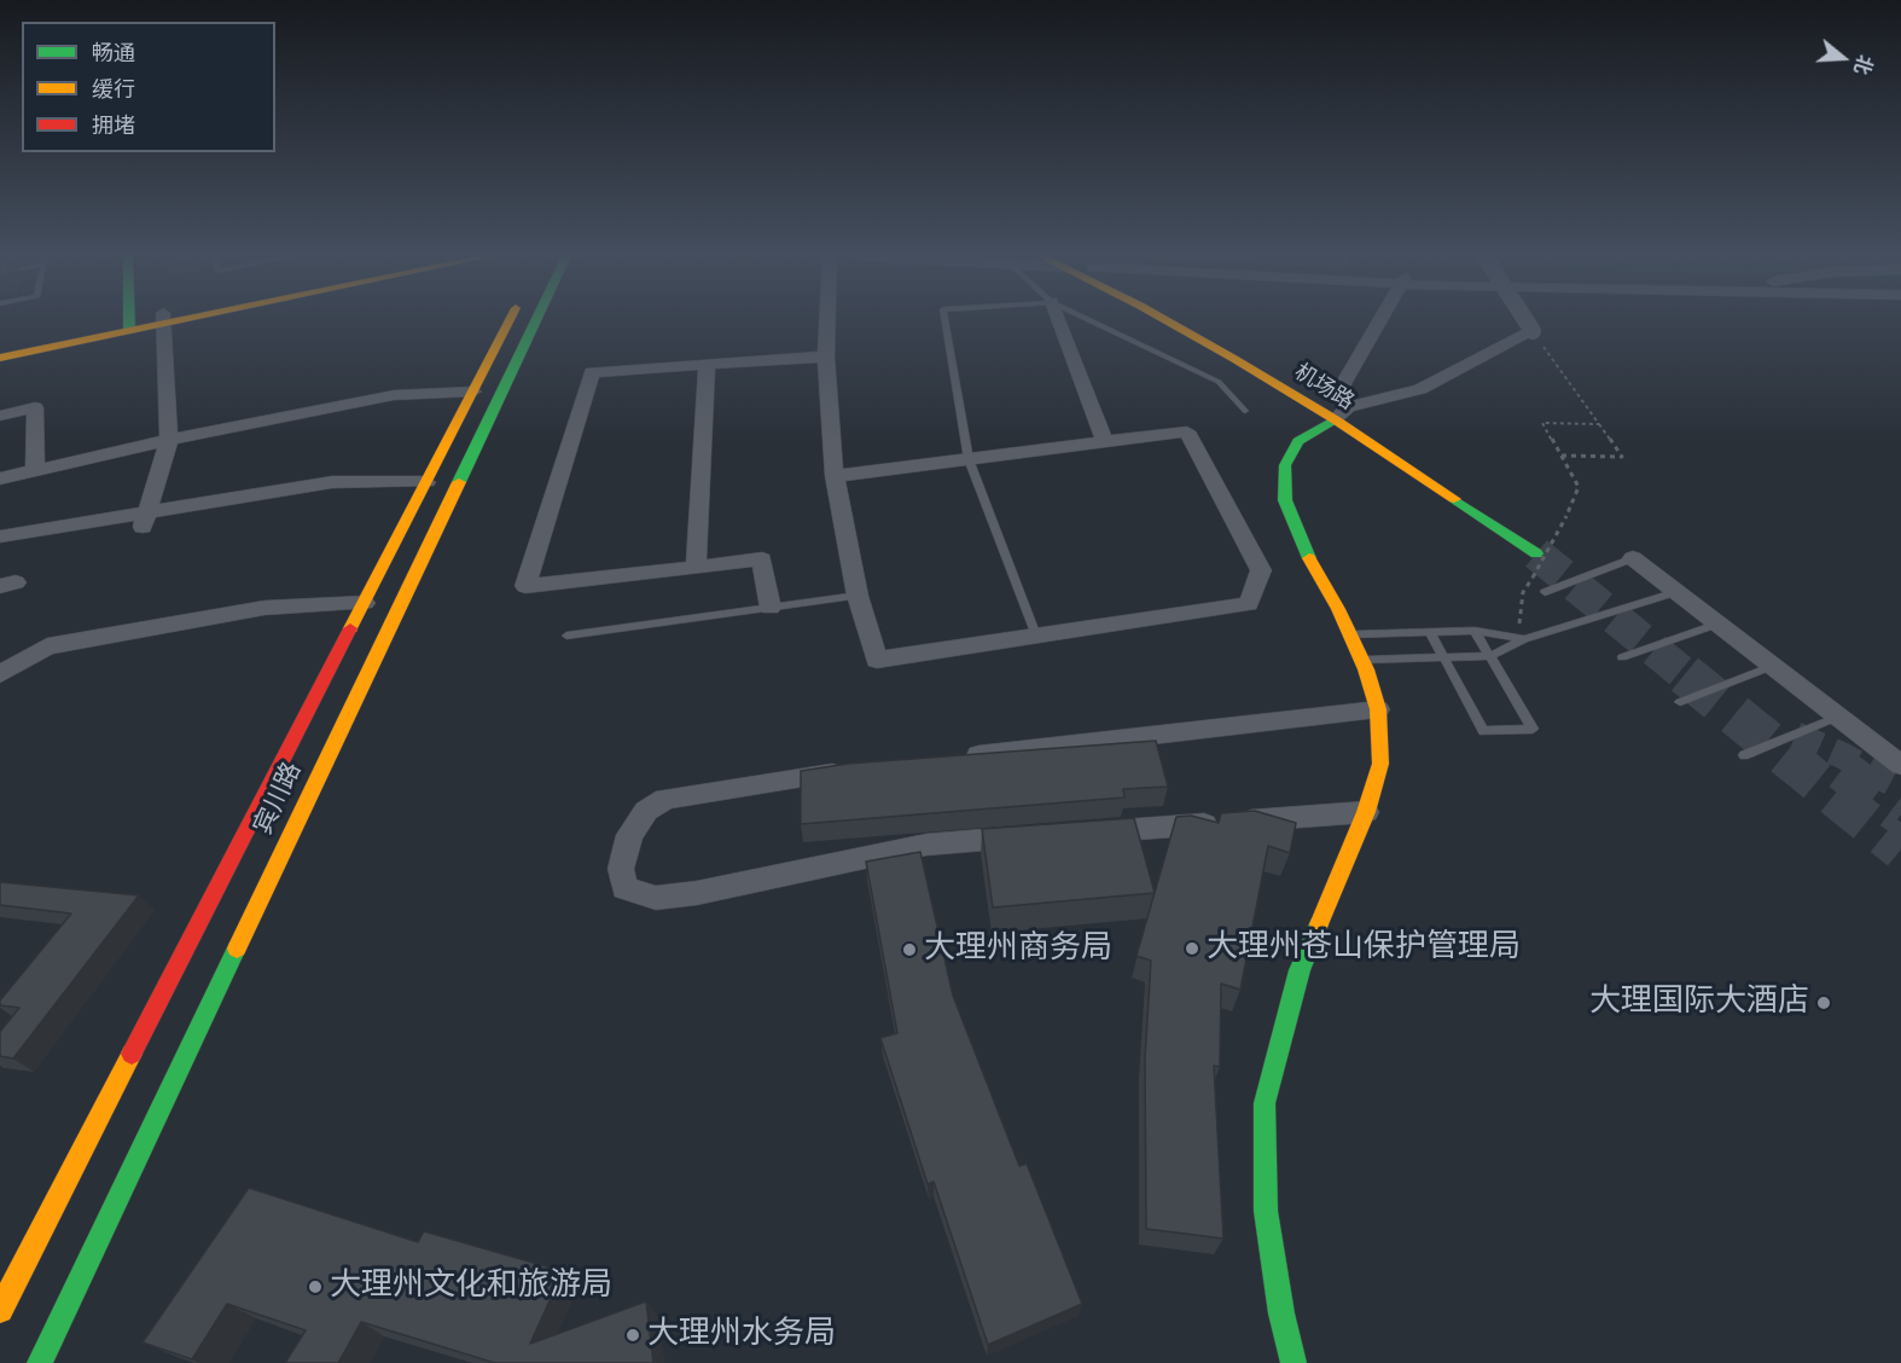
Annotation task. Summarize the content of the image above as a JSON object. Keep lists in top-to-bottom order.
{
  "streets": {
    "main road": ["机场路", "宾川路"]
  },
  "places": [
    "大理州苍山保护管理局",
    "大理州商务局",
    "大理国际大酒店",
    "大理州文化和旅游局",
    "大理州水务局"
  ],
  "legend": ["畅通", "缓行", "拥堵"],
  "north": "right"
}
